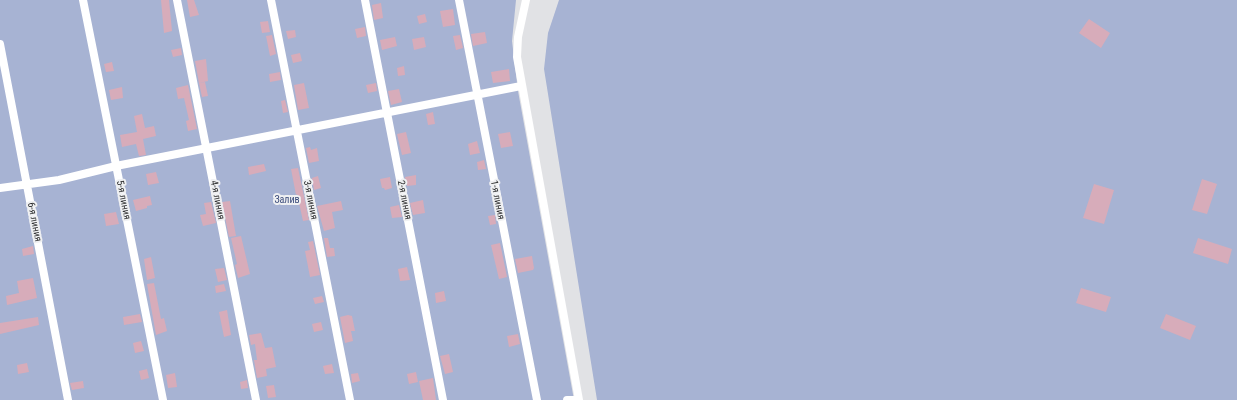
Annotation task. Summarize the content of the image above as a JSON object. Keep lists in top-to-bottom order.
{
  "streets": {
    "street": [
      "5-я линия",
      "4-я линия",
      "3-я линия",
      "2-я линия",
      "1-я линия",
      "6-я линия"
    ]
  },
  "parks": ["Залив"]
}
